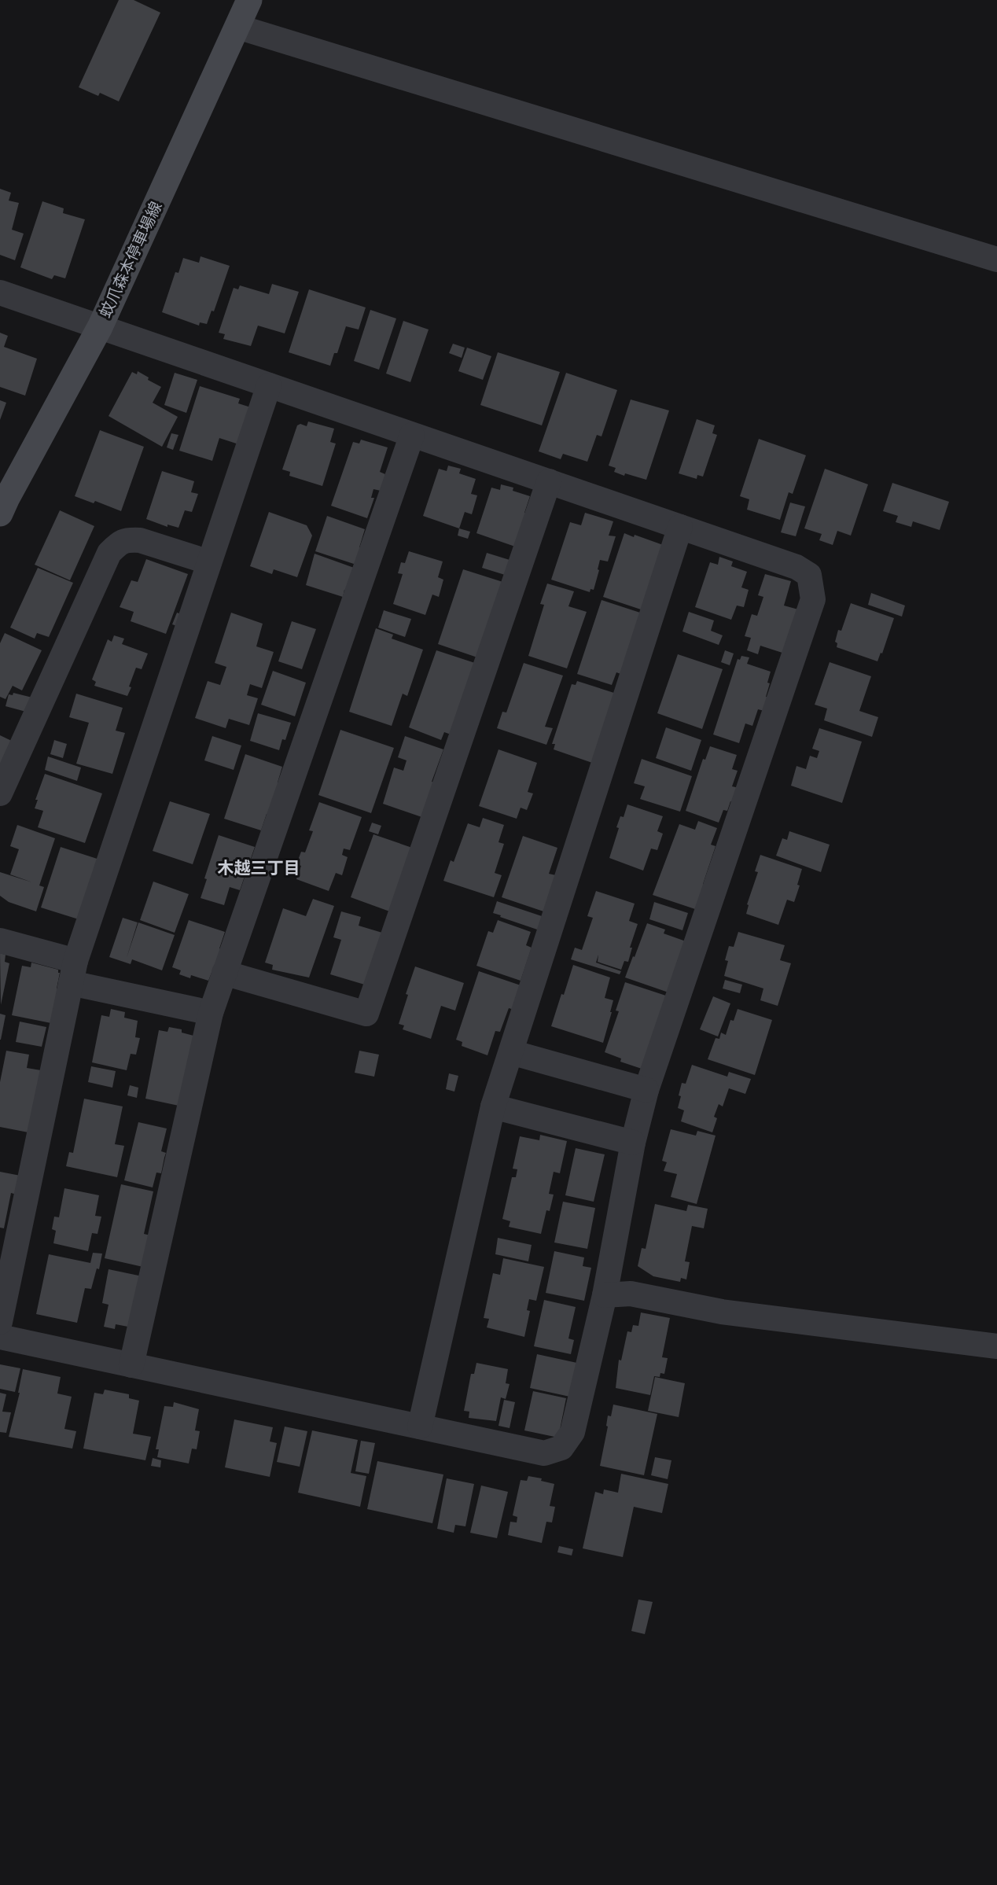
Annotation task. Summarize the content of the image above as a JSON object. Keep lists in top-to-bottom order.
{
  "streets": {
    "main road": ["蚊爪森本停車場線"]
  },
  "districts": ["木越三丁目"]
}
